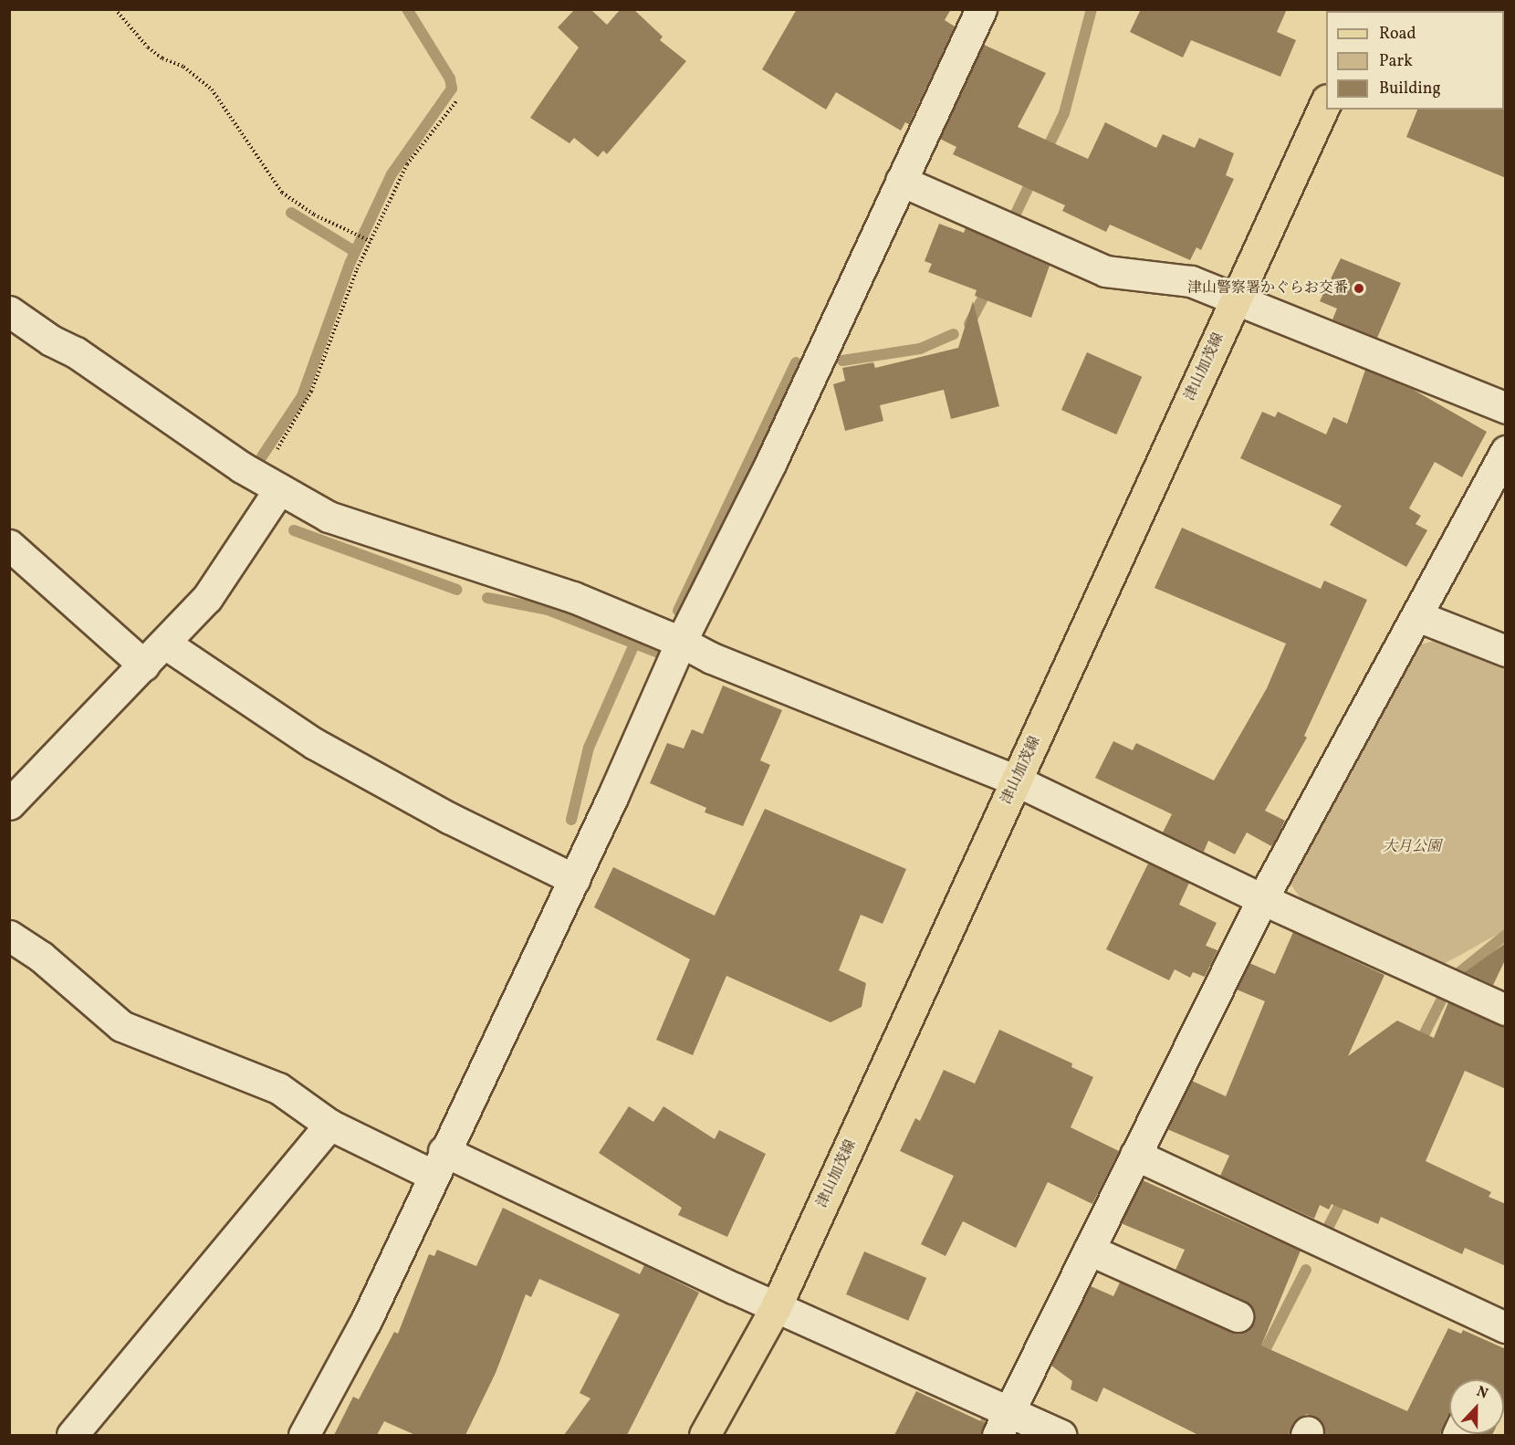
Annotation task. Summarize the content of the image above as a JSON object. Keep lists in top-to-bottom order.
{
  "streets": {
    "main road": ["津山加茂線"]
  },
  "parks": ["大月公園"],
  "places": ["津山警察署かぐらお交番"],
  "legend": ["Road", "Park", "Building"],
  "north": "top"
}
